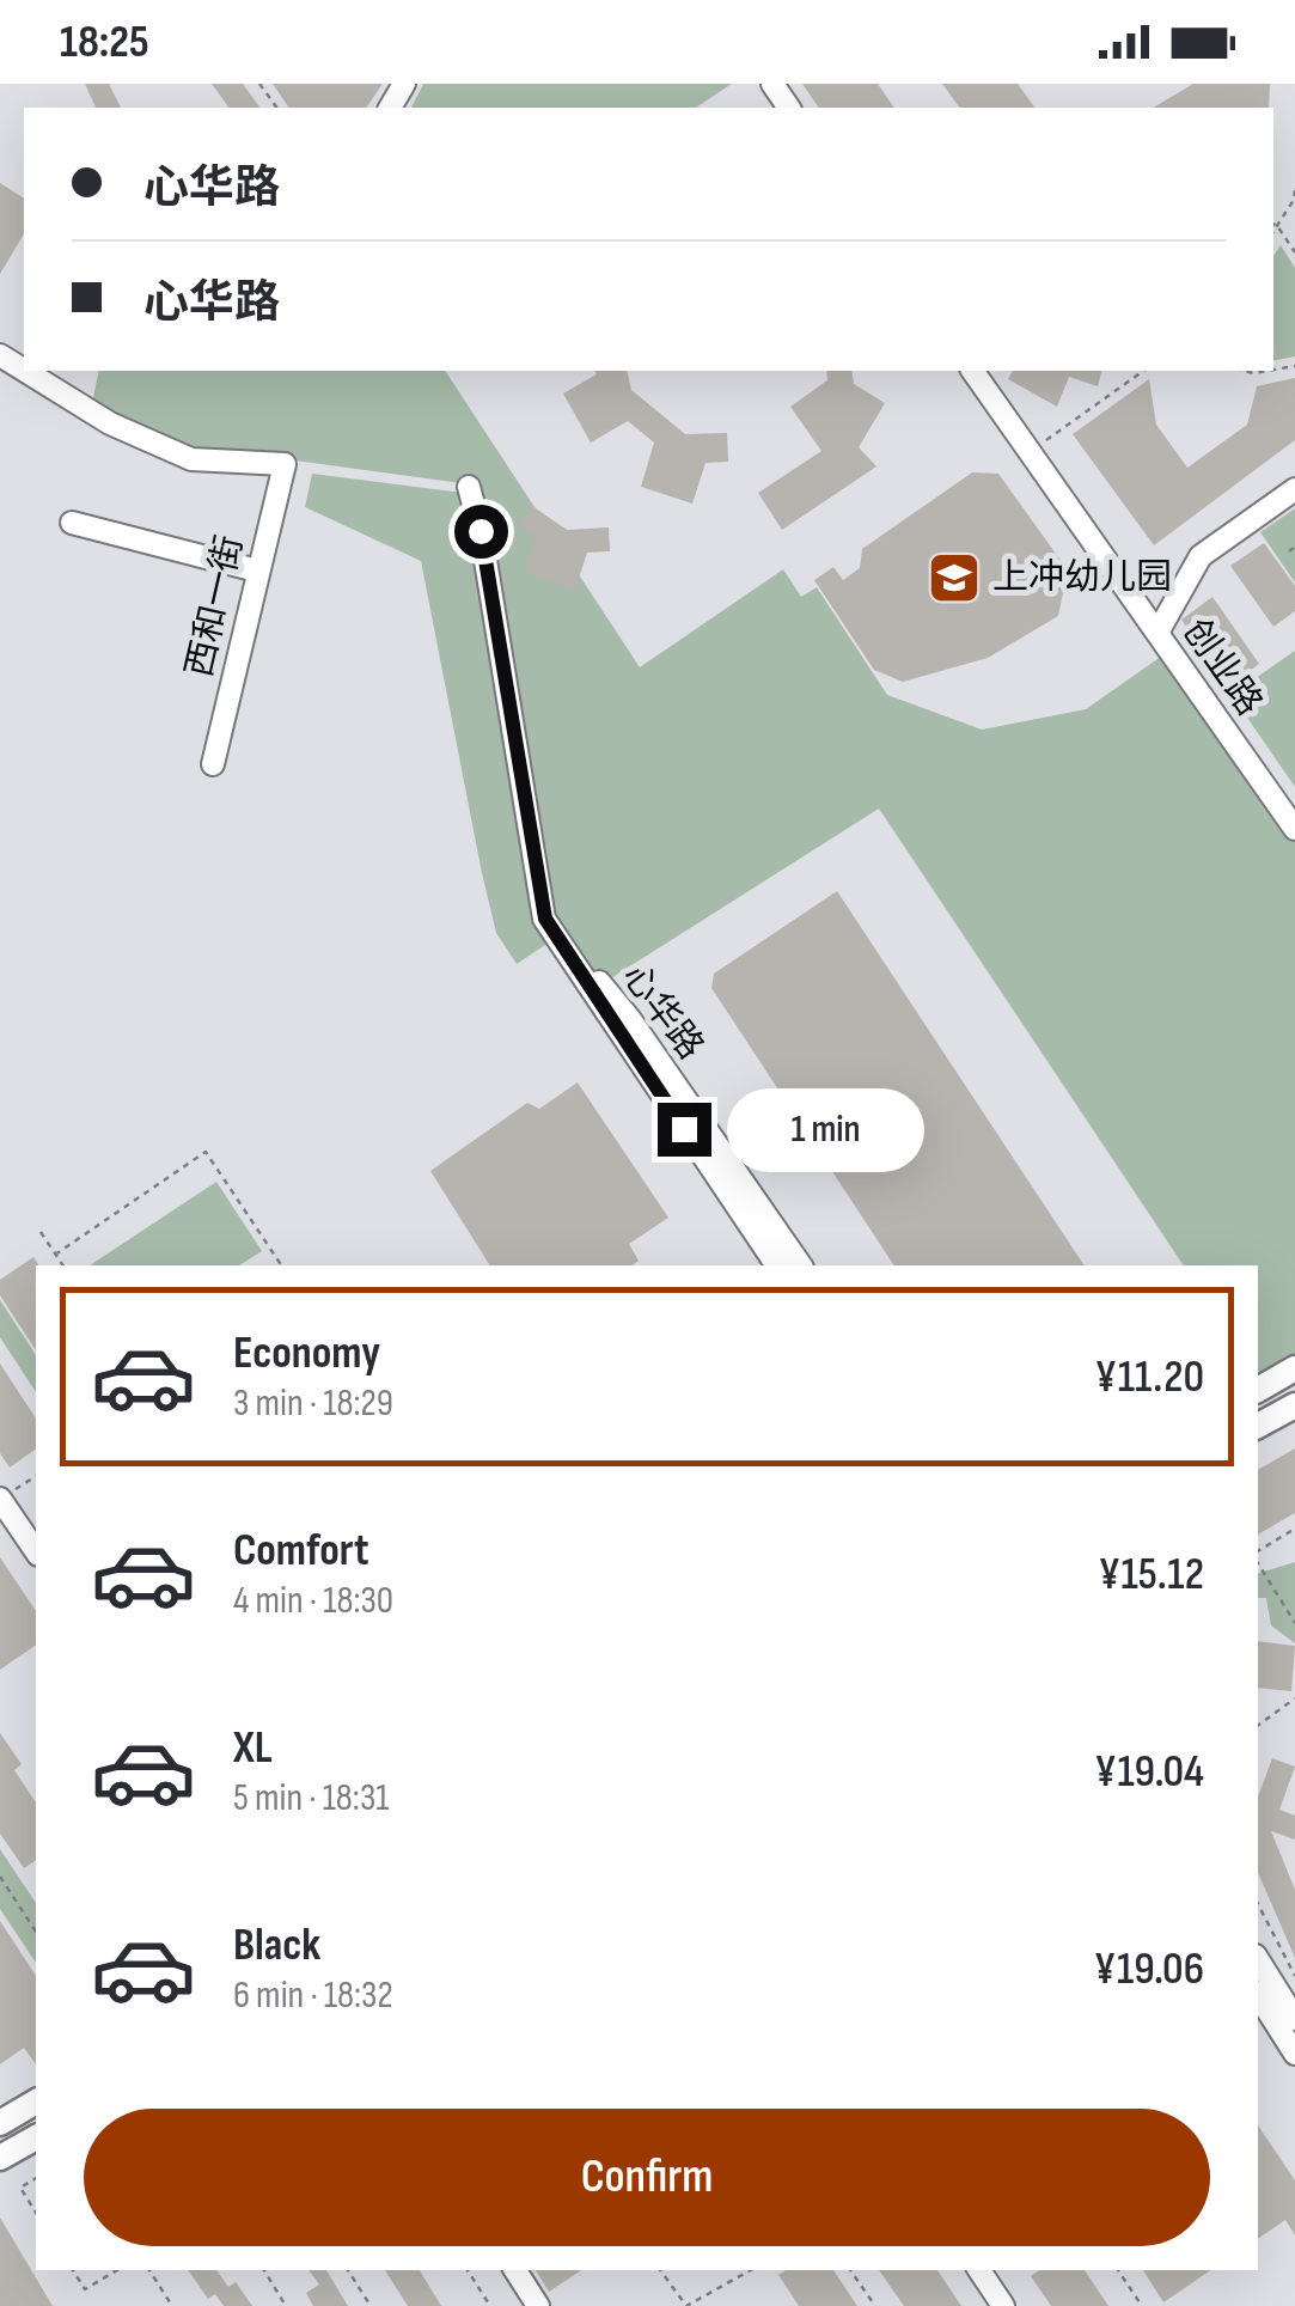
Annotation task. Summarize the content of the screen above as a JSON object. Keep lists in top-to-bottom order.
{
  "streets": {
    "street": ["西和一街", "创业路", "心华路"]
  },
  "places": {
    "school or university": ["上冲幼儿园"]
  },
  "page": {
    "status": "18:25",
    "banner": ["心华路", "心华路"],
    "bubble": "1 min",
    "list": [
      {
        "name": "Economy",
        "note": "3 min · 18:29",
        "value": "¥11.20"
      },
      {
        "name": "Comfort",
        "note": "4 min · 18:30",
        "value": "¥15.12"
      },
      {
        "name": "XL",
        "note": "5 min · 18:31",
        "value": "¥19.04"
      },
      {
        "name": "Black",
        "note": "6 min · 18:32",
        "value": "¥19.06"
      }
    ],
    "buttons": "Confirm"
  }
}
